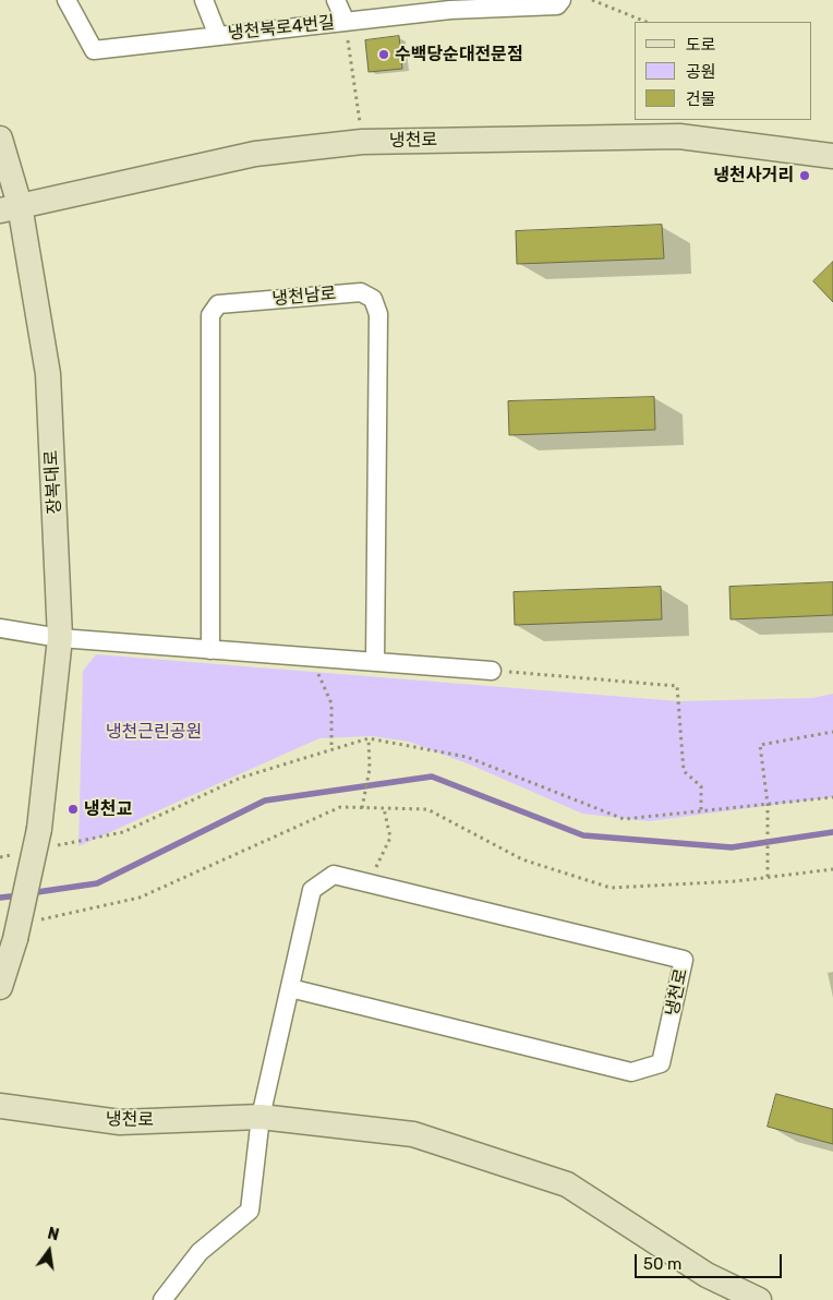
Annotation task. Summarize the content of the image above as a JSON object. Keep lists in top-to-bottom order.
{
  "streets": {
    "main road": ["냉천로", "장복대로"],
    "street": ["냉천북로4번길", "냉천남로"]
  },
  "crossings": [
    ["냉천로", "장복대로"]
  ],
  "parks": ["냉천근린공원"],
  "places": ["수백당순대전문점", "냉천사거리", "냉천교"],
  "legend": ["도로", "공원", "건물"],
  "scale_bar": "50 m",
  "north": "top"
}
